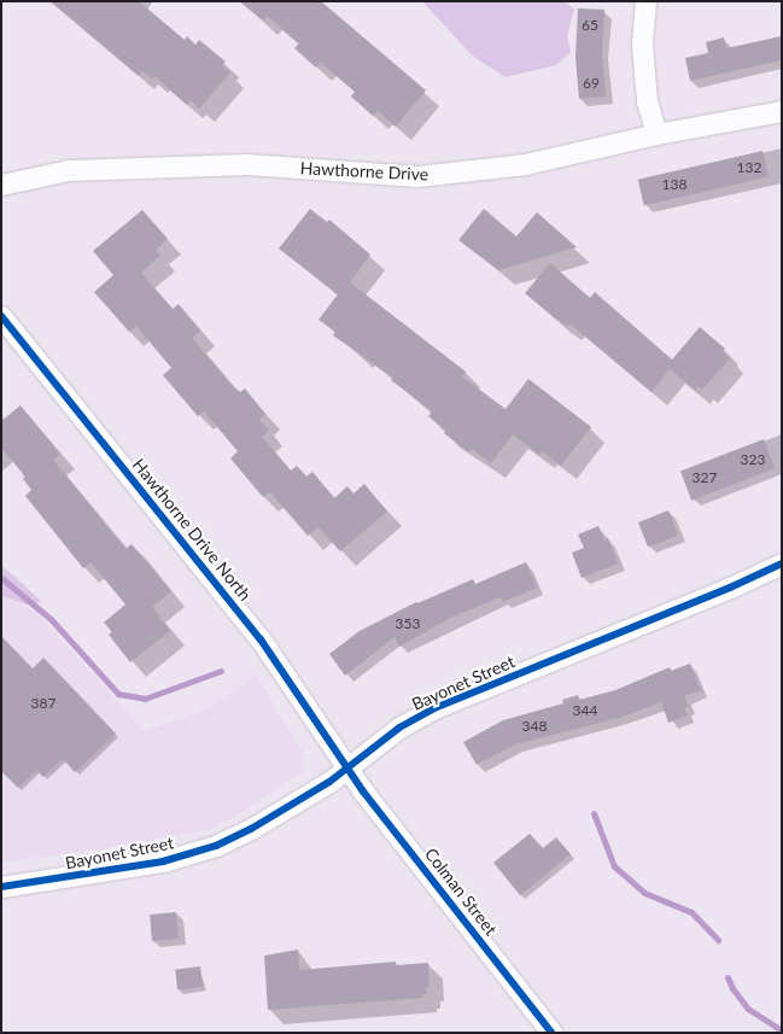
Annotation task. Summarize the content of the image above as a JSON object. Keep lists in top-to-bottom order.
{
  "streets": {
    "street": [
      "Hawthorne Drive",
      "Hawthorne Drive North",
      "Bayonet Street",
      "Colman Street"
    ]
  },
  "crossings": [
    ["Hawthorne Drive North", "Bayonet Street"],
    ["Hawthorne Drive North", "Colman Street"],
    ["Bayonet Street", "Colman Street"]
  ],
  "house_numbers": [
    "65",
    "69",
    "132",
    "138",
    "323",
    "327",
    "353",
    "387",
    "344",
    "348"
  ]
}
